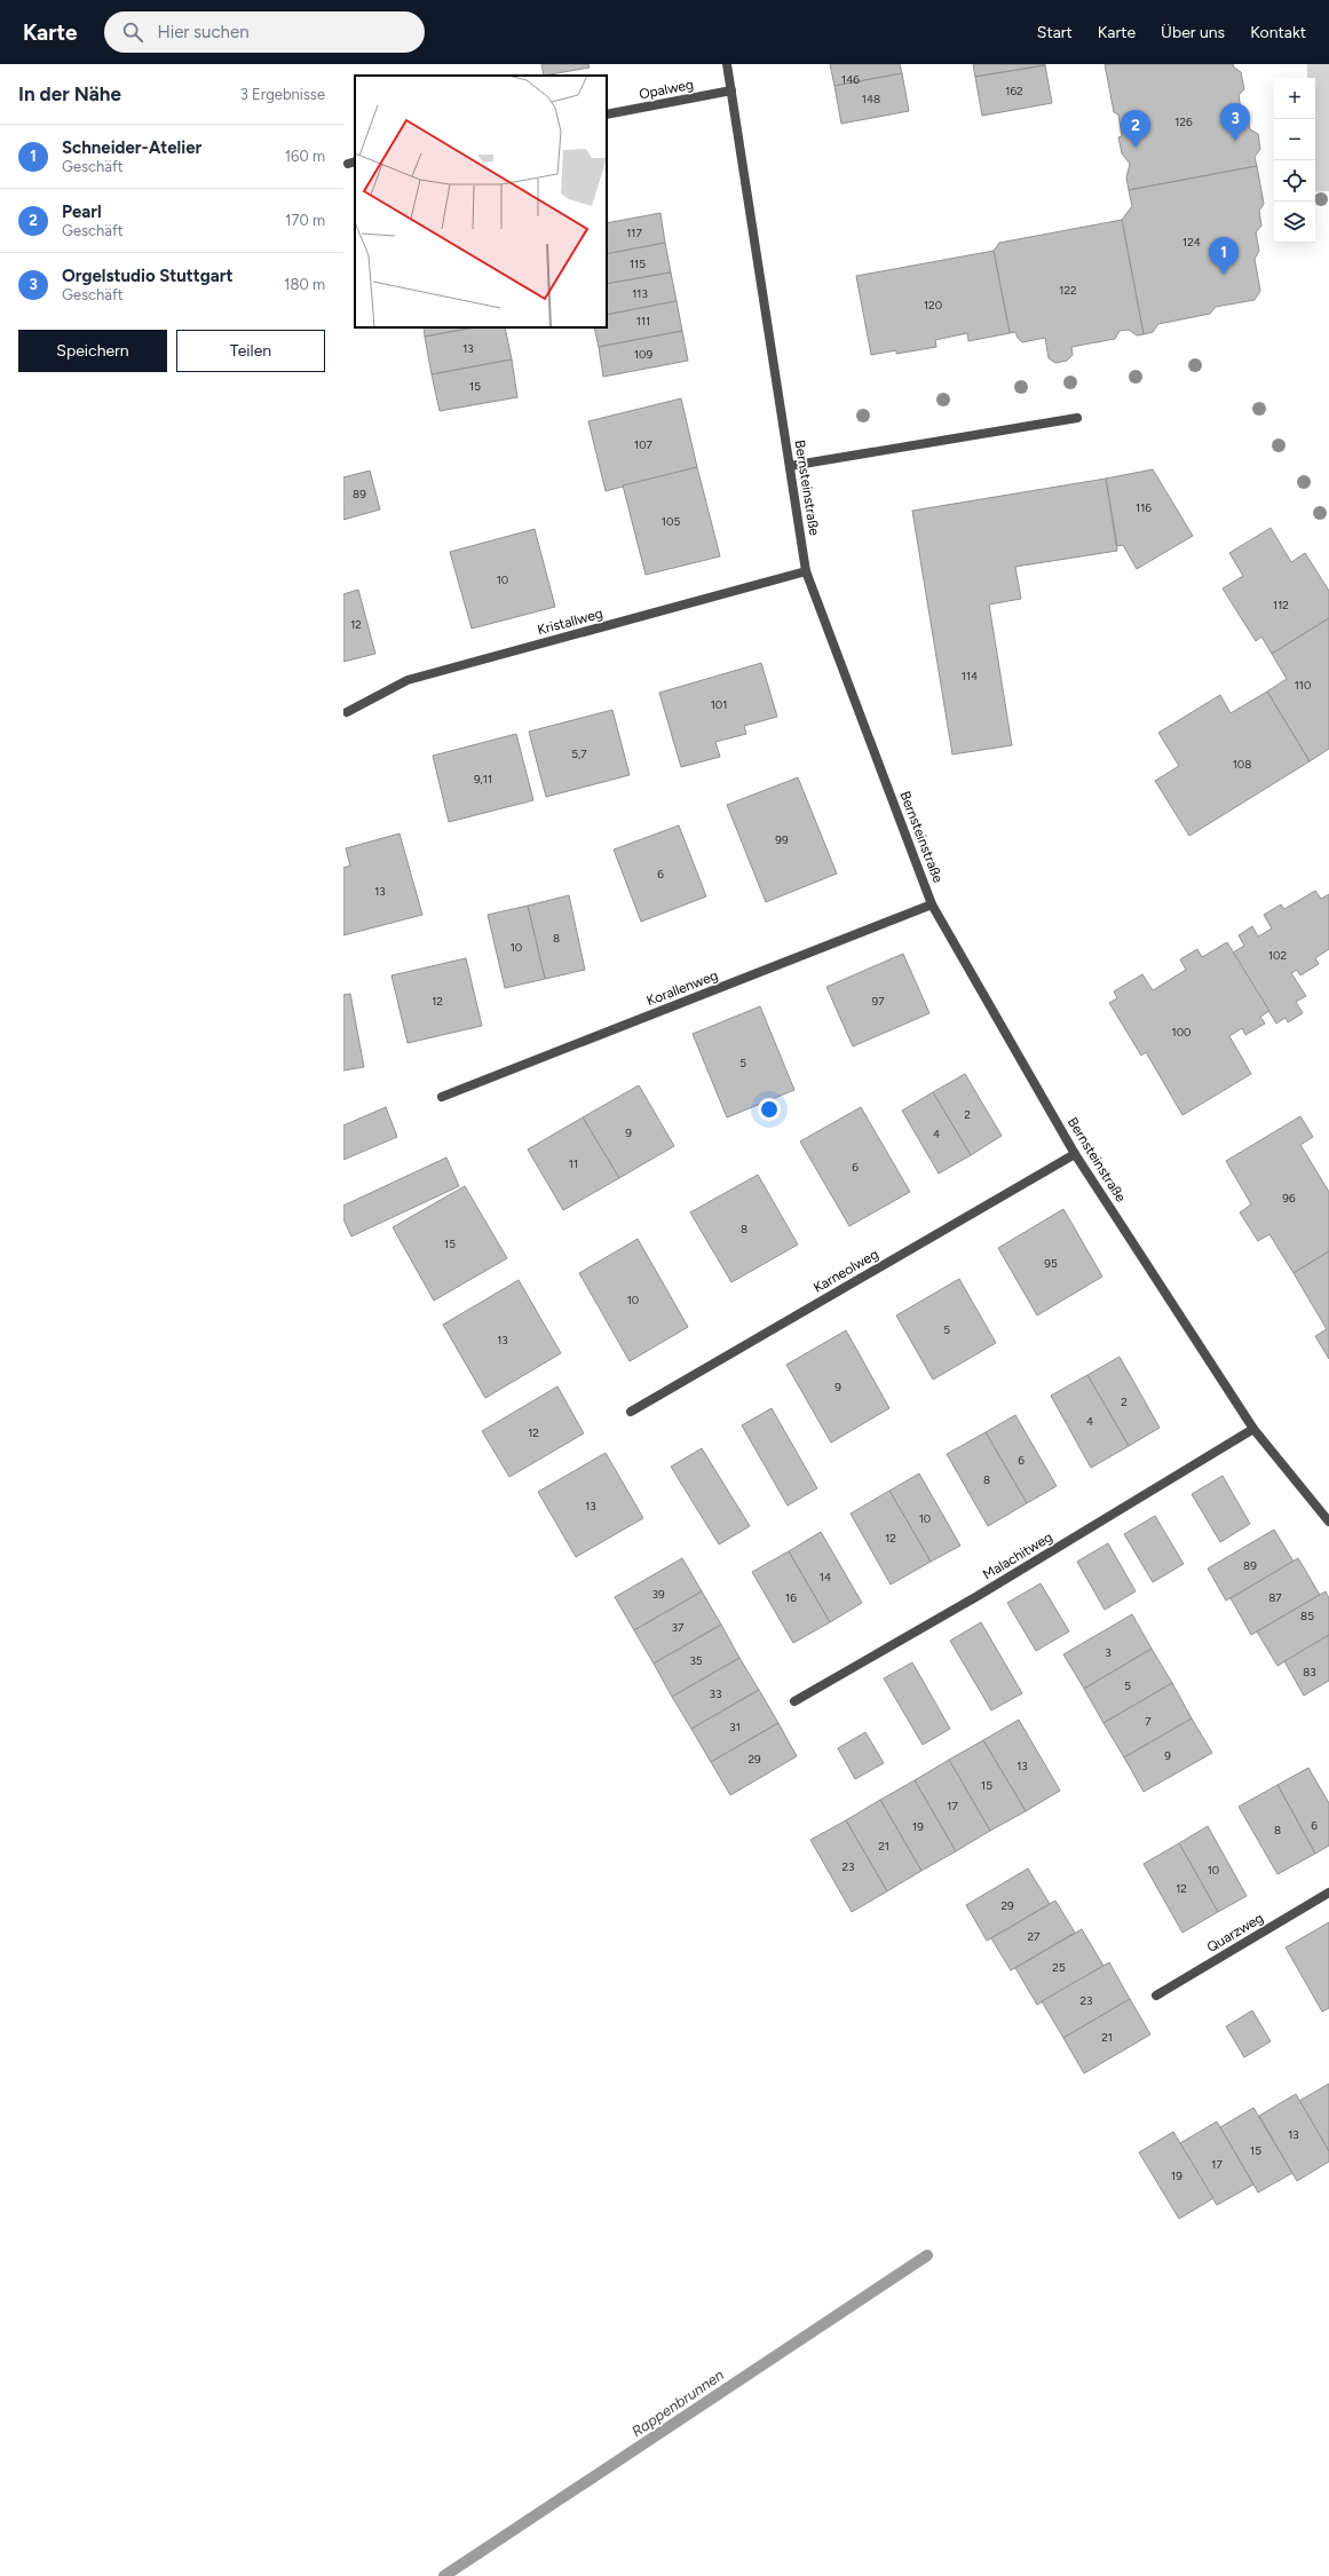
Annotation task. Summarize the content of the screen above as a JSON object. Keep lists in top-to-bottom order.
{
  "streets": {
    "street": [
      "Opalweg",
      "Bernsteinstraße",
      "Kristallweg",
      "Korallenweg",
      "Karneolweg",
      "Malachitweg",
      "Quarzweg"
    ]
  },
  "crossings": [
    ["Opalweg", "Bernsteinstraße"],
    ["Bernsteinstraße", "Kristallweg"],
    ["Bernsteinstraße", "Korallenweg"],
    ["Bernsteinstraße", "Karneolweg"],
    ["Bernsteinstraße", "Malachitweg"]
  ],
  "water": ["Rappenbrunnen"],
  "house_numbers": [
    "146",
    "162",
    "148",
    "126",
    "117",
    "124",
    "115",
    "122",
    "113",
    "120",
    "111",
    "13",
    "109",
    "15",
    "107",
    "89",
    "116",
    "105",
    "10",
    "112",
    "12",
    "114",
    "110",
    "101",
    "5,7",
    "108",
    "9,11",
    "99",
    "6",
    "13",
    "8",
    "10",
    "102",
    "12",
    "97",
    "100",
    "5",
    "2",
    "9",
    "4",
    "11",
    "6",
    "96",
    "8",
    "15",
    "95",
    "10",
    "5",
    "13",
    "9",
    "2",
    "4",
    "12",
    "6",
    "8",
    "13",
    "10",
    "12",
    "89",
    "14",
    "39",
    "16",
    "87",
    "85",
    "37",
    "3",
    "35",
    "83",
    "5",
    "33",
    "7",
    "31",
    "9",
    "29",
    "13",
    "15",
    "17",
    "6",
    "19",
    "8",
    "21",
    "23",
    "10",
    "12",
    "29",
    "27",
    "25",
    "23",
    "21",
    "13",
    "15",
    "17",
    "19"
  ],
  "page": {
    "header": "Karte",
    "search": "Hier suchen",
    "nav": [
      "Start",
      "Karte",
      "Über uns",
      "Kontakt"
    ],
    "heading": ["In der Nähe", "3 Ergebnisse"],
    "map_buttons": ["+", "−"],
    "pins": ["3", "2", "1"],
    "list": [
      {
        "mark": "1",
        "name": "Schneider-Atelier",
        "note": "Geschäft",
        "value": "160 m"
      },
      {
        "mark": "2",
        "name": "Pearl",
        "note": "Geschäft",
        "value": "170 m"
      },
      {
        "mark": "3",
        "name": "Orgelstudio Stuttgart",
        "note": "Geschäft",
        "value": "180 m"
      }
    ],
    "buttons": ["Speichern", "Teilen"]
  }
}
